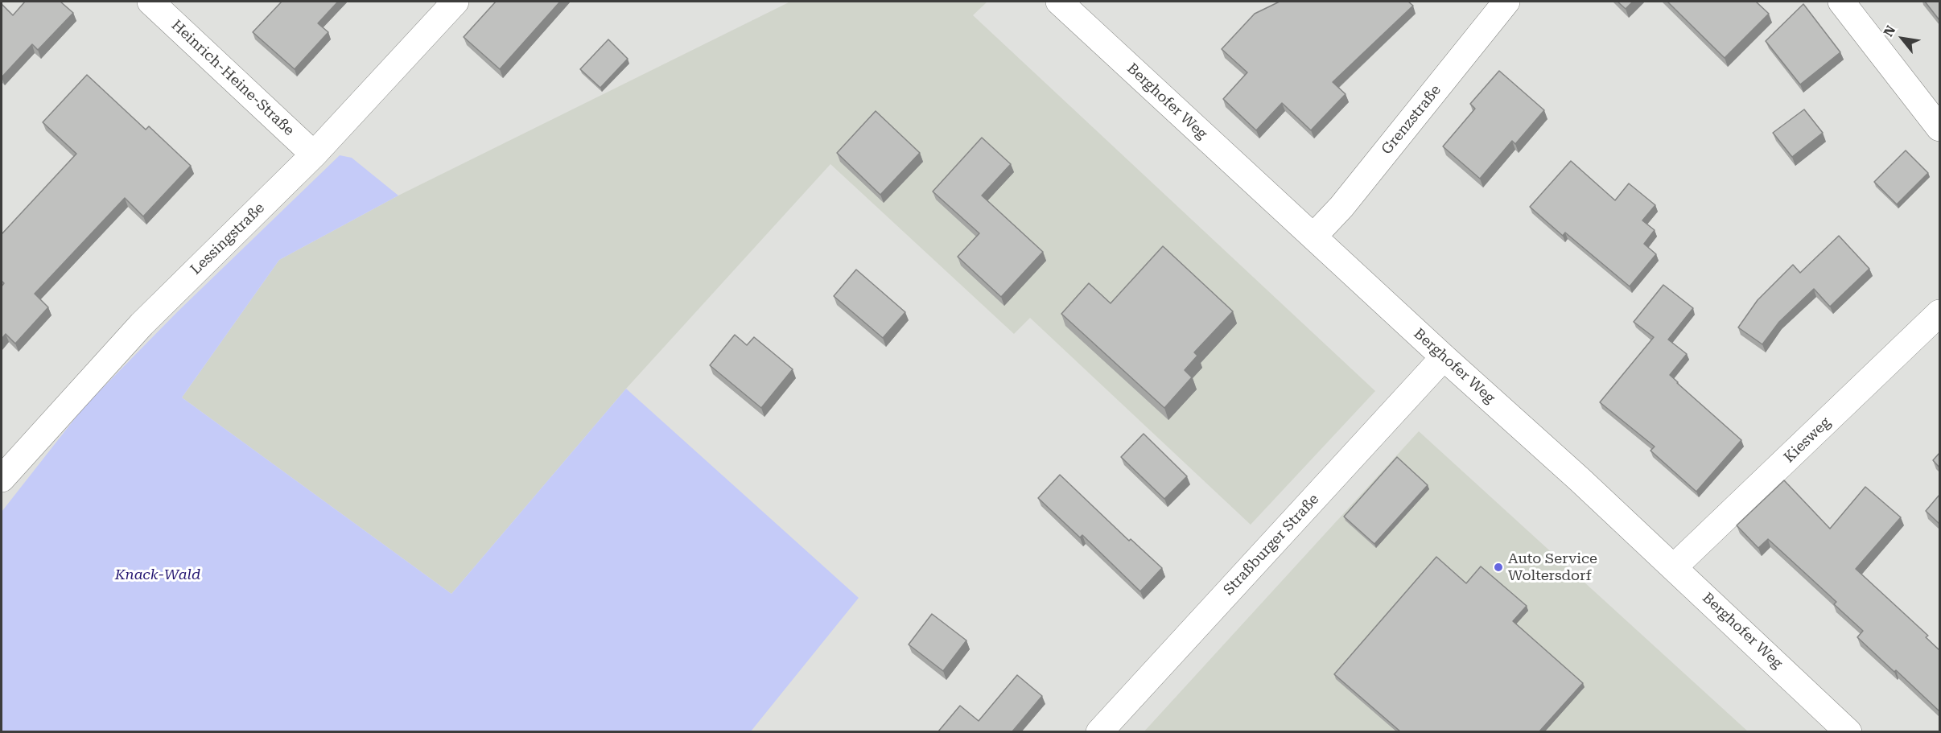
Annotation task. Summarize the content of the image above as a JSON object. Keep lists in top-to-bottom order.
{
  "streets": {
    "street": [
      "Heinrich-Heine-Straße",
      "Berghofer Weg",
      "Grenzstraße",
      "Lessingstraße",
      "Kiesweg",
      "Straßburger Straße"
    ]
  },
  "crossings": [
    ["Heinrich-Heine-Straße", "Lessingstraße"],
    ["Berghofer Weg", "Grenzstraße"],
    ["Berghofer Weg", "Kiesweg"],
    ["Berghofer Weg", "Straßburger Straße"]
  ],
  "parks": ["Knack-Wald"],
  "places": ["Auto Service Woltersdorf"],
  "north": "top left"
}
